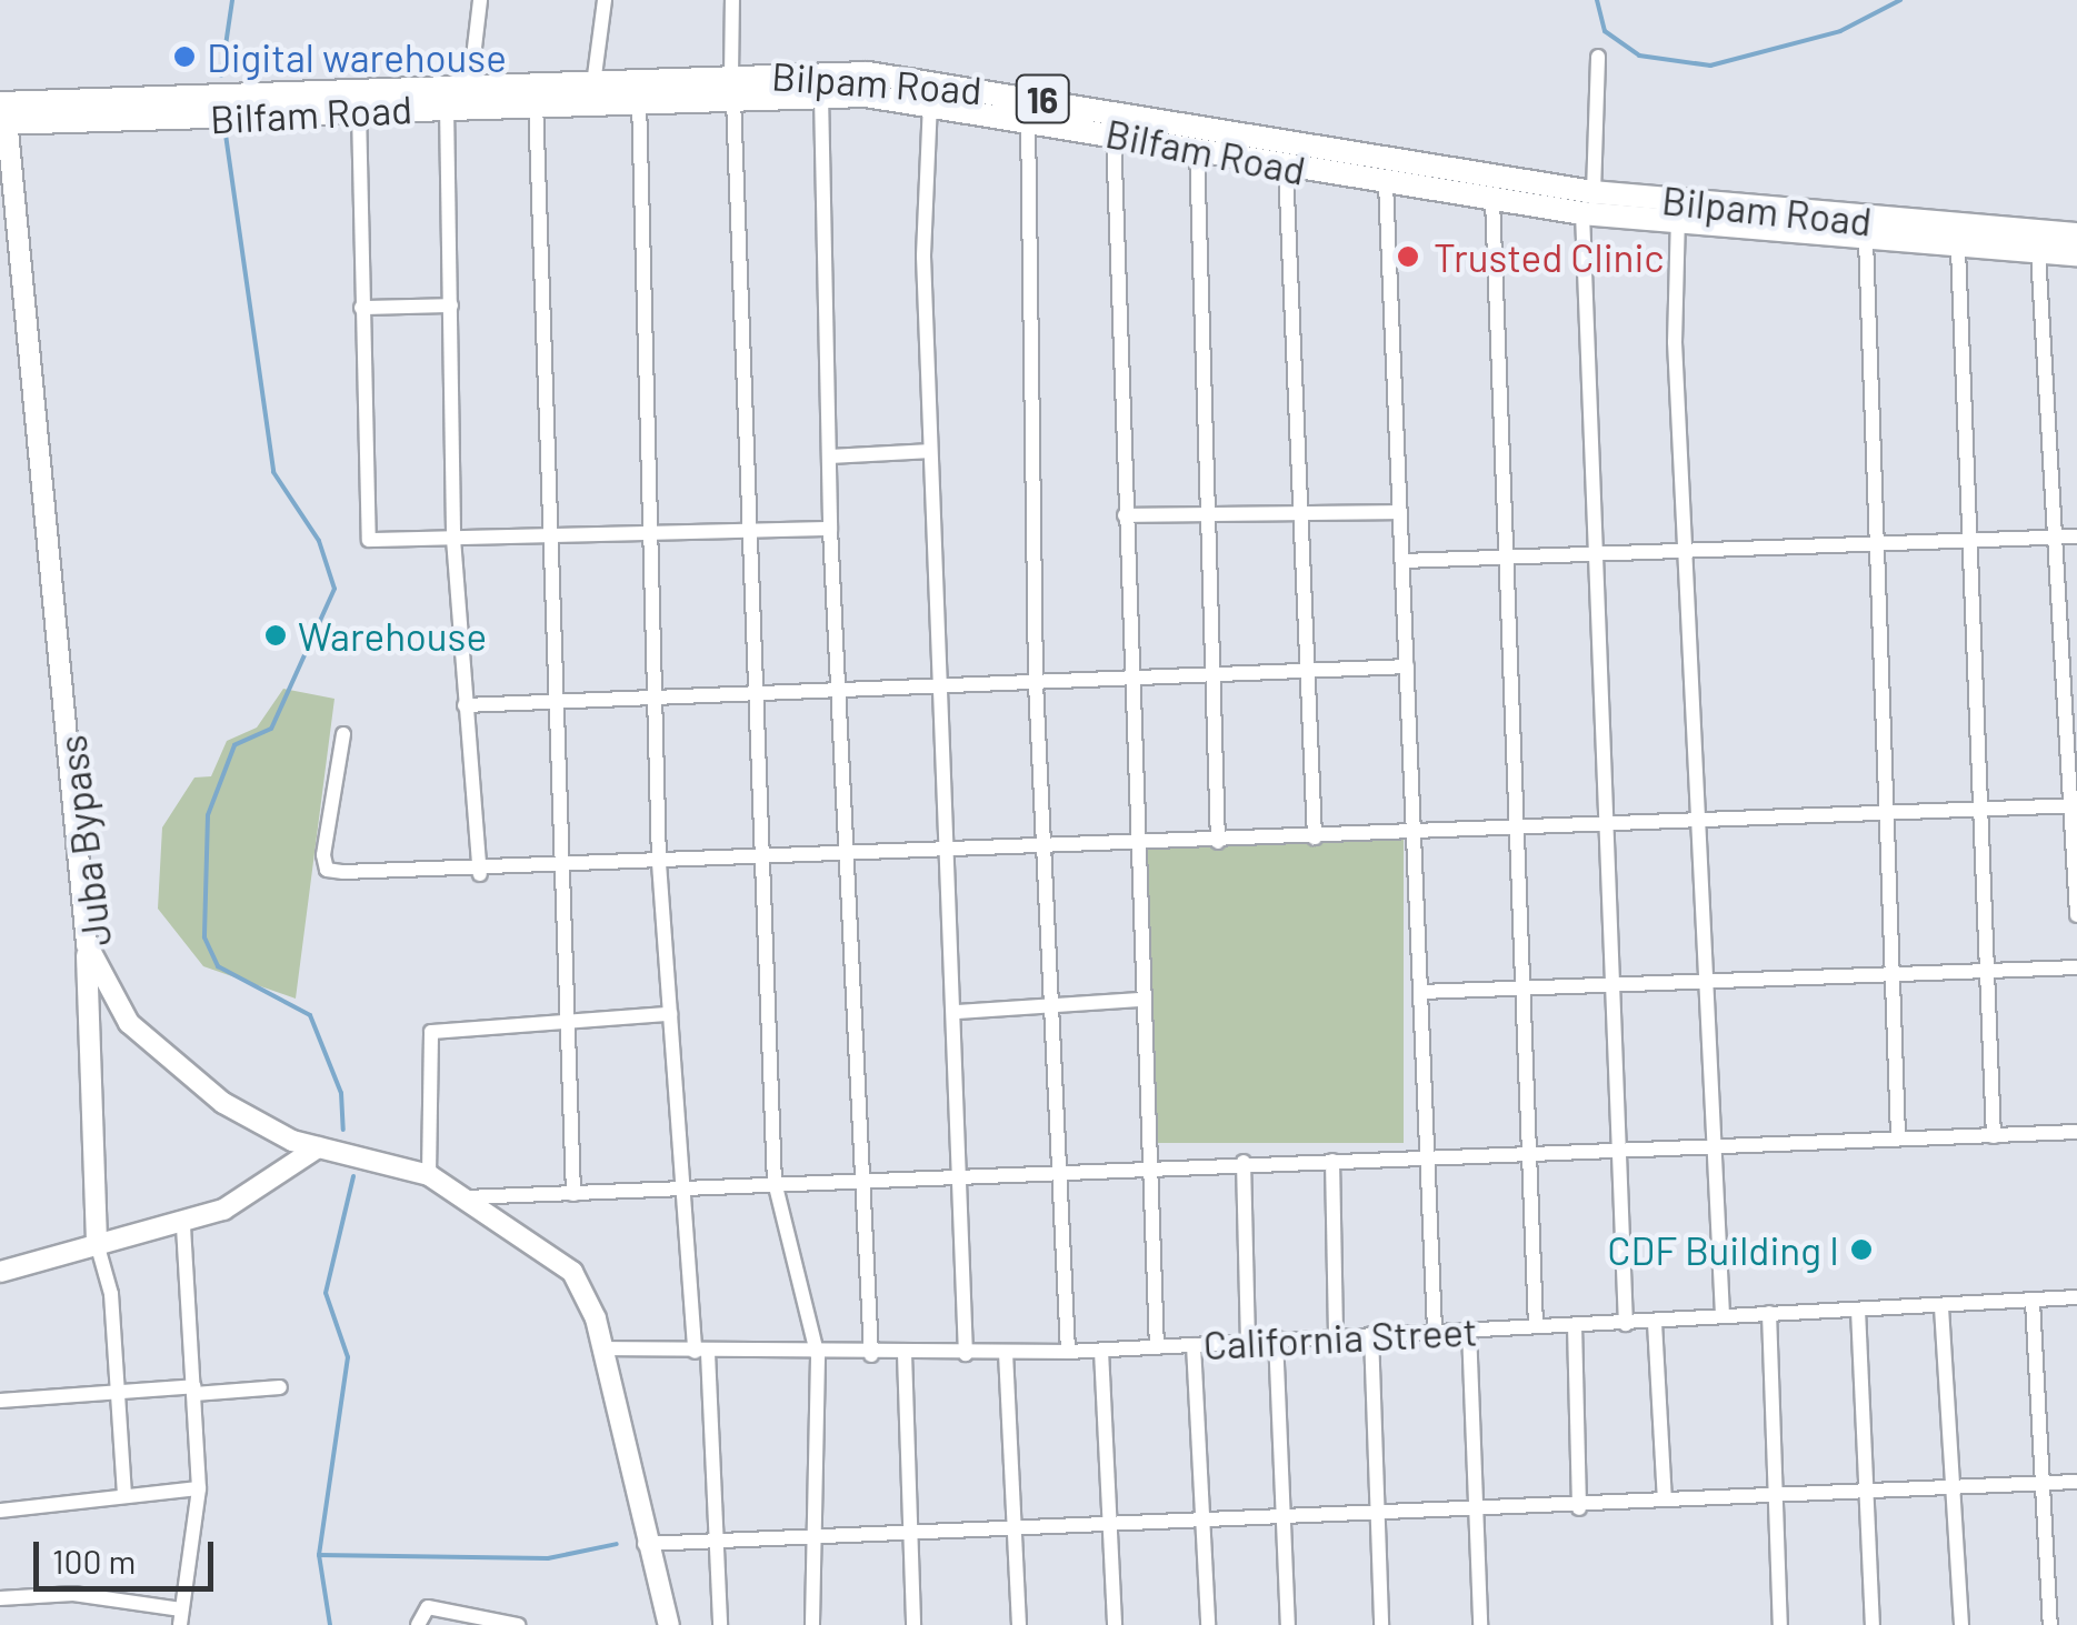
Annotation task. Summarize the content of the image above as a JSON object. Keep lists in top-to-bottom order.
{
  "streets": {
    "main road": [
      "Bilpam Road",
      "16",
      "Bilfam Road",
      "Juba Bypass"
    ],
    "street": ["California Street"]
  },
  "crossings": [
    ["Bilpam Road", "16"],
    ["Bilpam Road", "Bilfam Road"],
    ["Bilpam Road", "Juba Bypass"],
    ["Bilfam Road", "Juba Bypass"],
    ["Juba Bypass", "California Street"]
  ],
  "places": [
    "Digital warehouse",
    "Trusted Clinic",
    "Warehouse",
    "CDF Building I"
  ],
  "scale_bar": "100 m"
}
